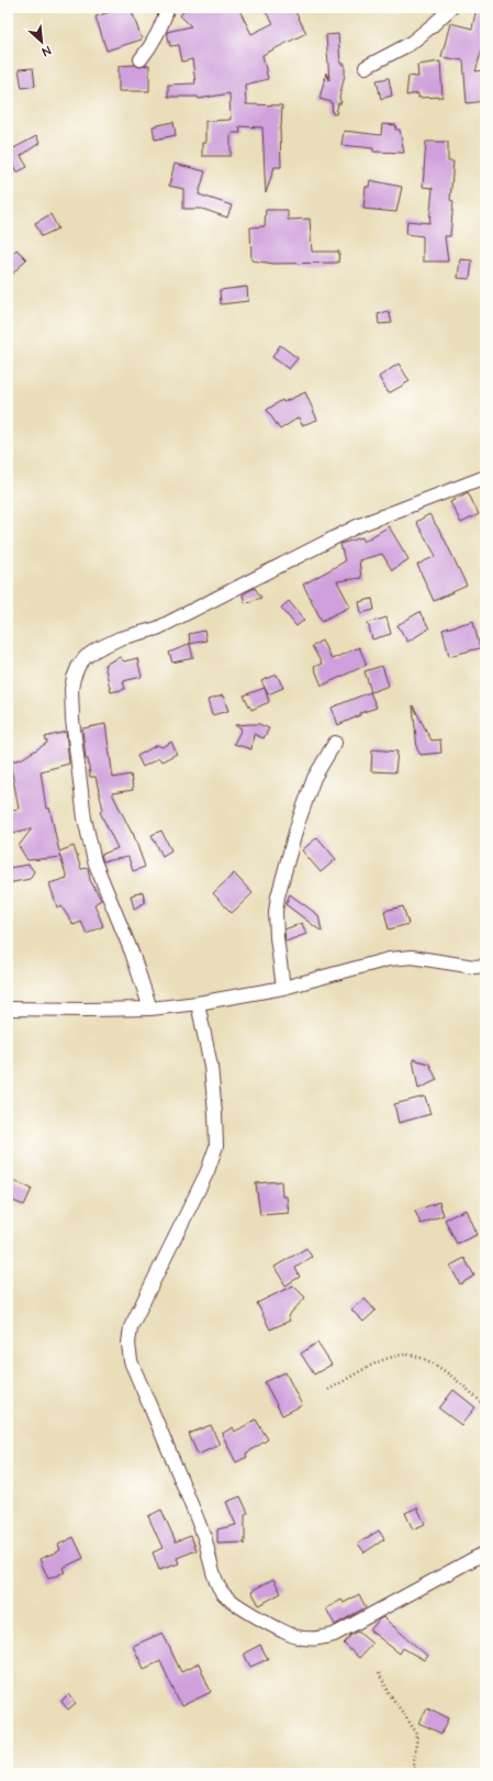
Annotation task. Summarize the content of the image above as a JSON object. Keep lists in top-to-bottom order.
{
  "north": "bottom right"
}
